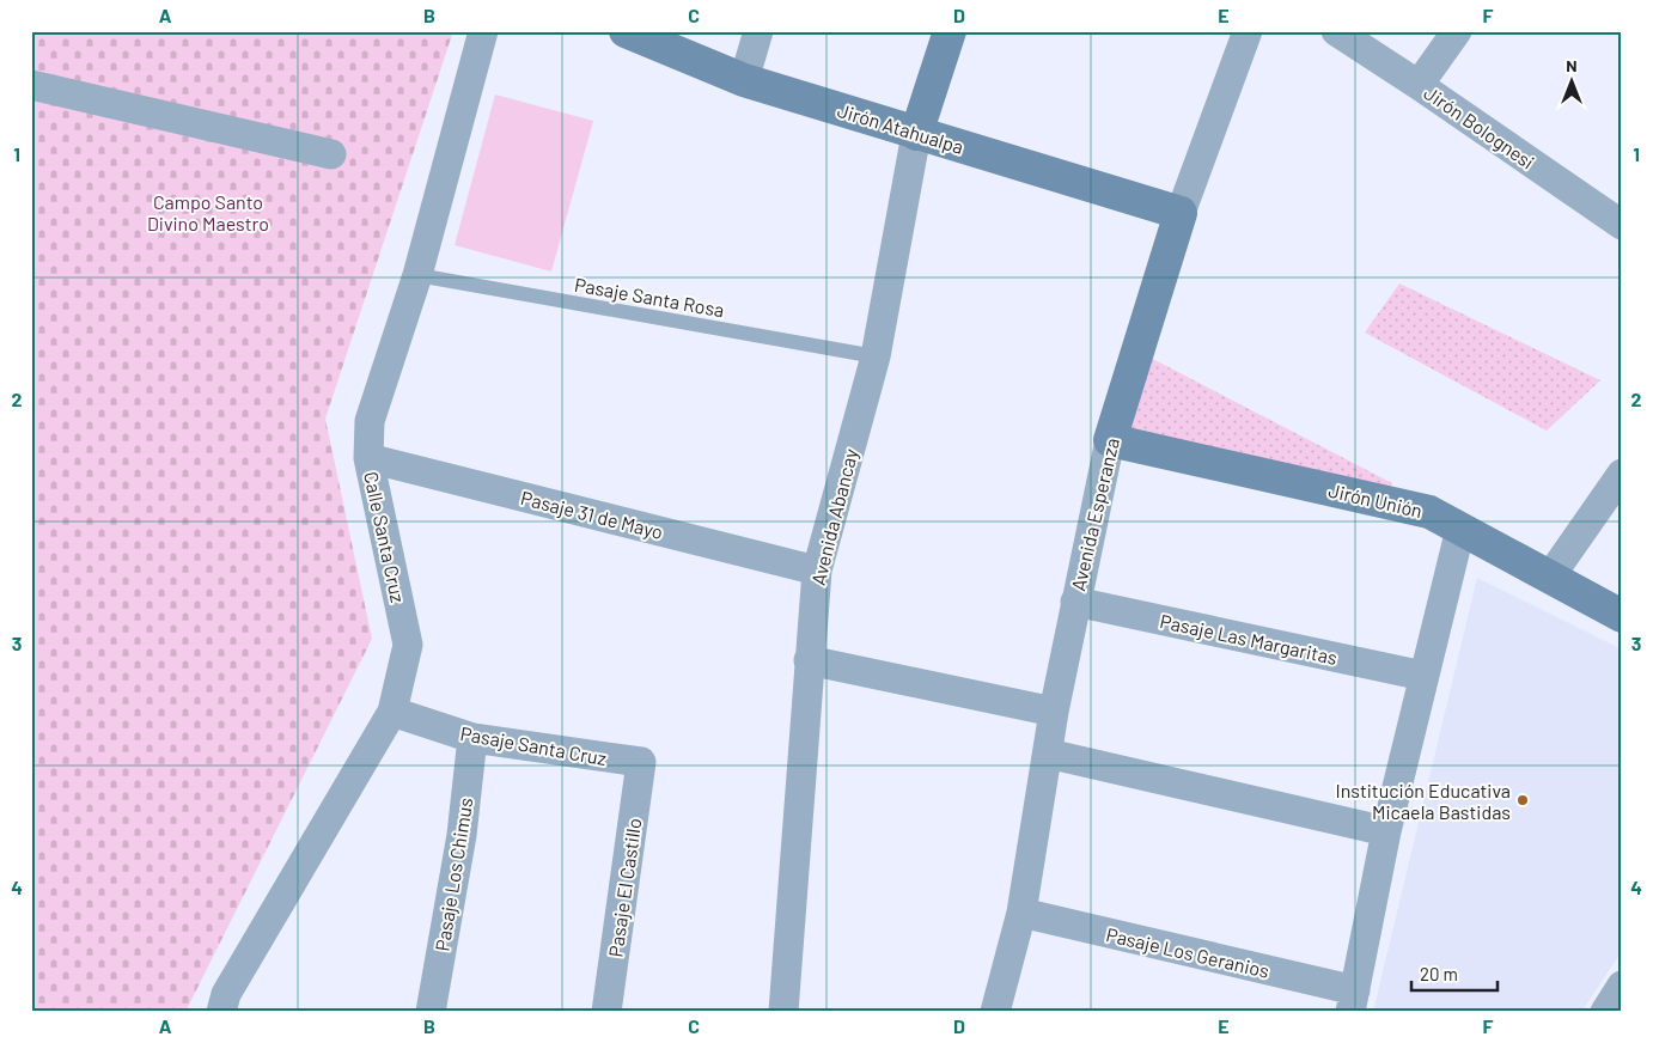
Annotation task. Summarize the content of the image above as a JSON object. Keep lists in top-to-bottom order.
{
  "streets": {
    "main road": [
      "Jirón Atahualpa",
      "Jirón Unión",
      "Avenida Esperanza",
      "Avenida Abancay"
    ],
    "street": [
      "Jirón Bolognesi",
      "Pasaje 31 de Mayo",
      "Calle Santa Cruz",
      "Pasaje Las Margaritas",
      "Pasaje Santa Cruz",
      "Pasaje Los Chimus",
      "Pasaje El Castillo",
      "Pasaje Los Geranios"
    ],
    "lane": ["Pasaje Santa Rosa"]
  },
  "crossings": [
    ["Jirón Atahualpa", "Avenida Esperanza"],
    ["Jirón Atahualpa", "Avenida Abancay"],
    ["Pasaje Santa Rosa", "Avenida Abancay"],
    ["Pasaje Santa Rosa", "Calle Santa Cruz"],
    ["Jirón Unión", "Avenida Esperanza"],
    ["Pasaje 31 de Mayo", "Avenida Abancay"],
    ["Pasaje 31 de Mayo", "Calle Santa Cruz"],
    ["Avenida Esperanza", "Pasaje Las Margaritas"],
    ["Avenida Esperanza", "Pasaje Los Geranios"],
    ["Calle Santa Cruz", "Pasaje Santa Cruz"],
    ["Pasaje Santa Cruz", "Pasaje Los Chimus"],
    ["Pasaje Santa Cruz", "Pasaje El Castillo"]
  ],
  "parks": ["Campo Santo Divino Maestro"],
  "places": ["Institución Educativa Micaela Bastidas"],
  "scale_bar": "20 m",
  "north": "top",
  "grid": {
    "columns": [
      "A",
      "B",
      "C",
      "D",
      "E",
      "F"
    ],
    "rows": [
      "1",
      "2",
      "3",
      "4"
    ]
  }
}
